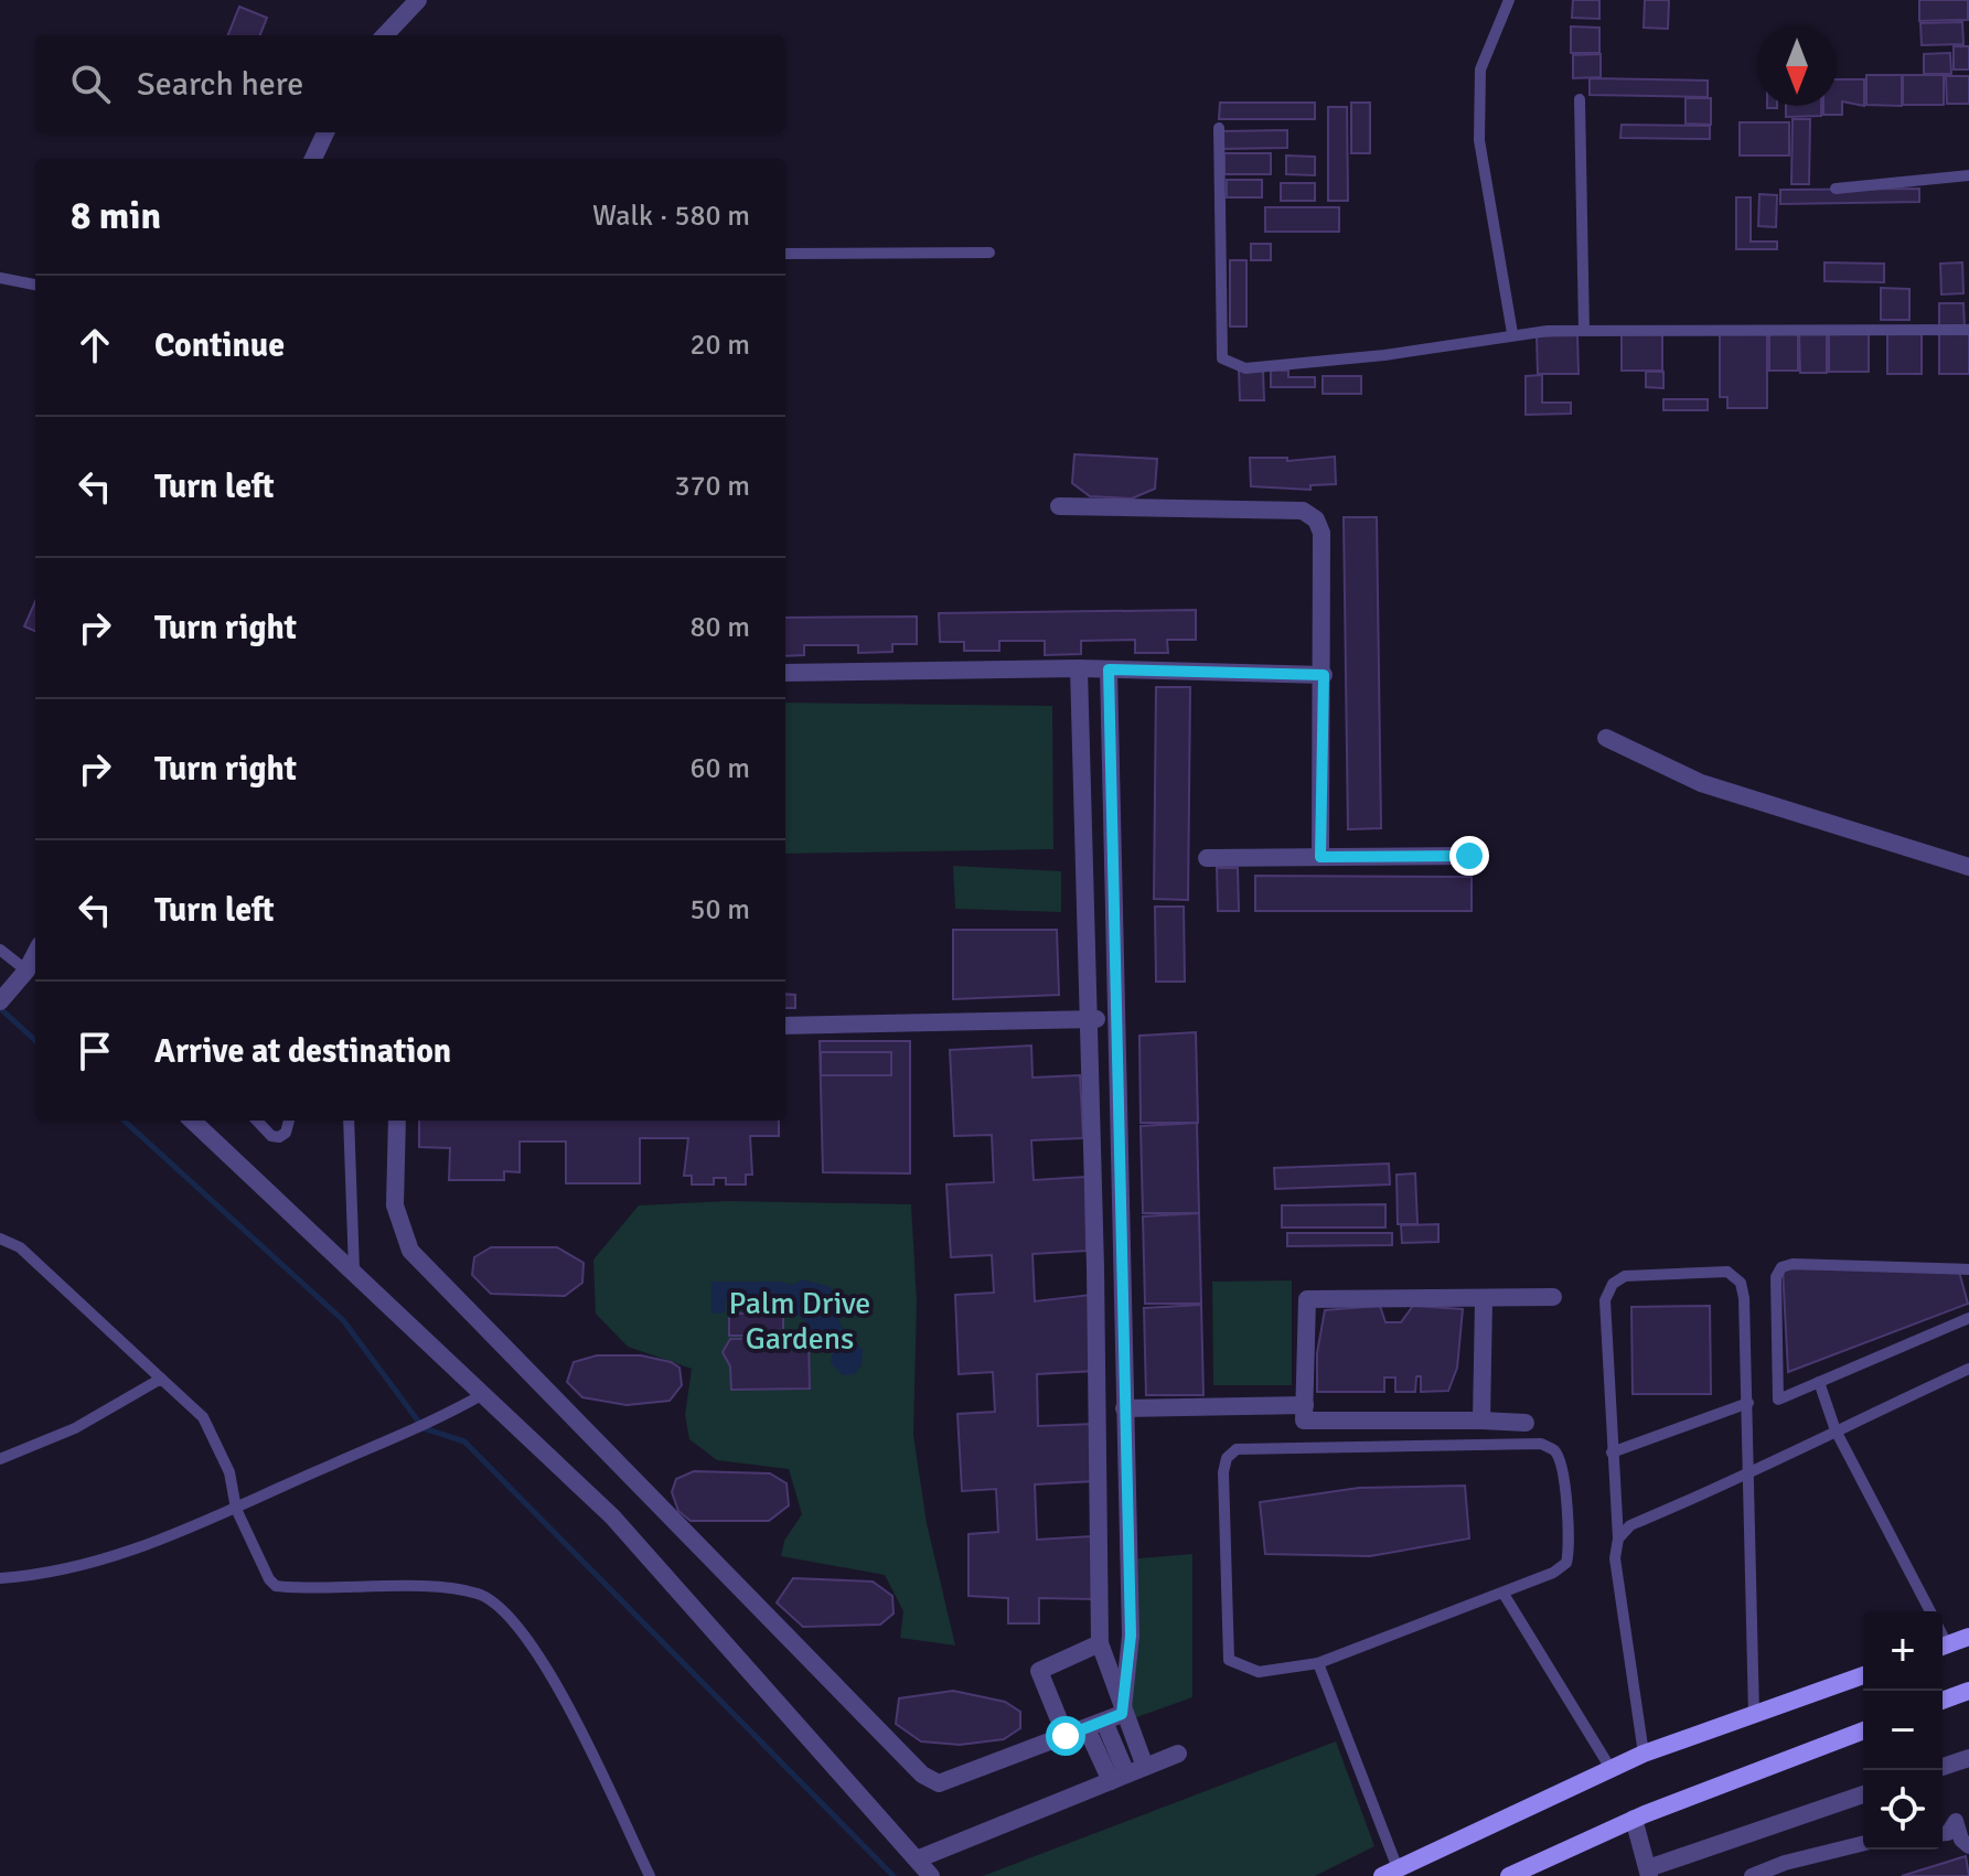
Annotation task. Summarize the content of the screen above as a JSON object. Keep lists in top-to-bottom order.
{
  "parks": ["Palm Drive Gardens"],
  "north": "bottom",
  "page": {
    "search": "Search here",
    "heading": ["8 min", "Walk · 580 m"],
    "list": [
      ["Continue", "20 m"],
      ["Turn left", "370 m"],
      ["Turn right", "80 m"],
      ["Turn right", "60 m"],
      ["Turn left", "50 m"],
      "Arrive at destination"
    ],
    "map_buttons": ["+", "−"]
  }
}
